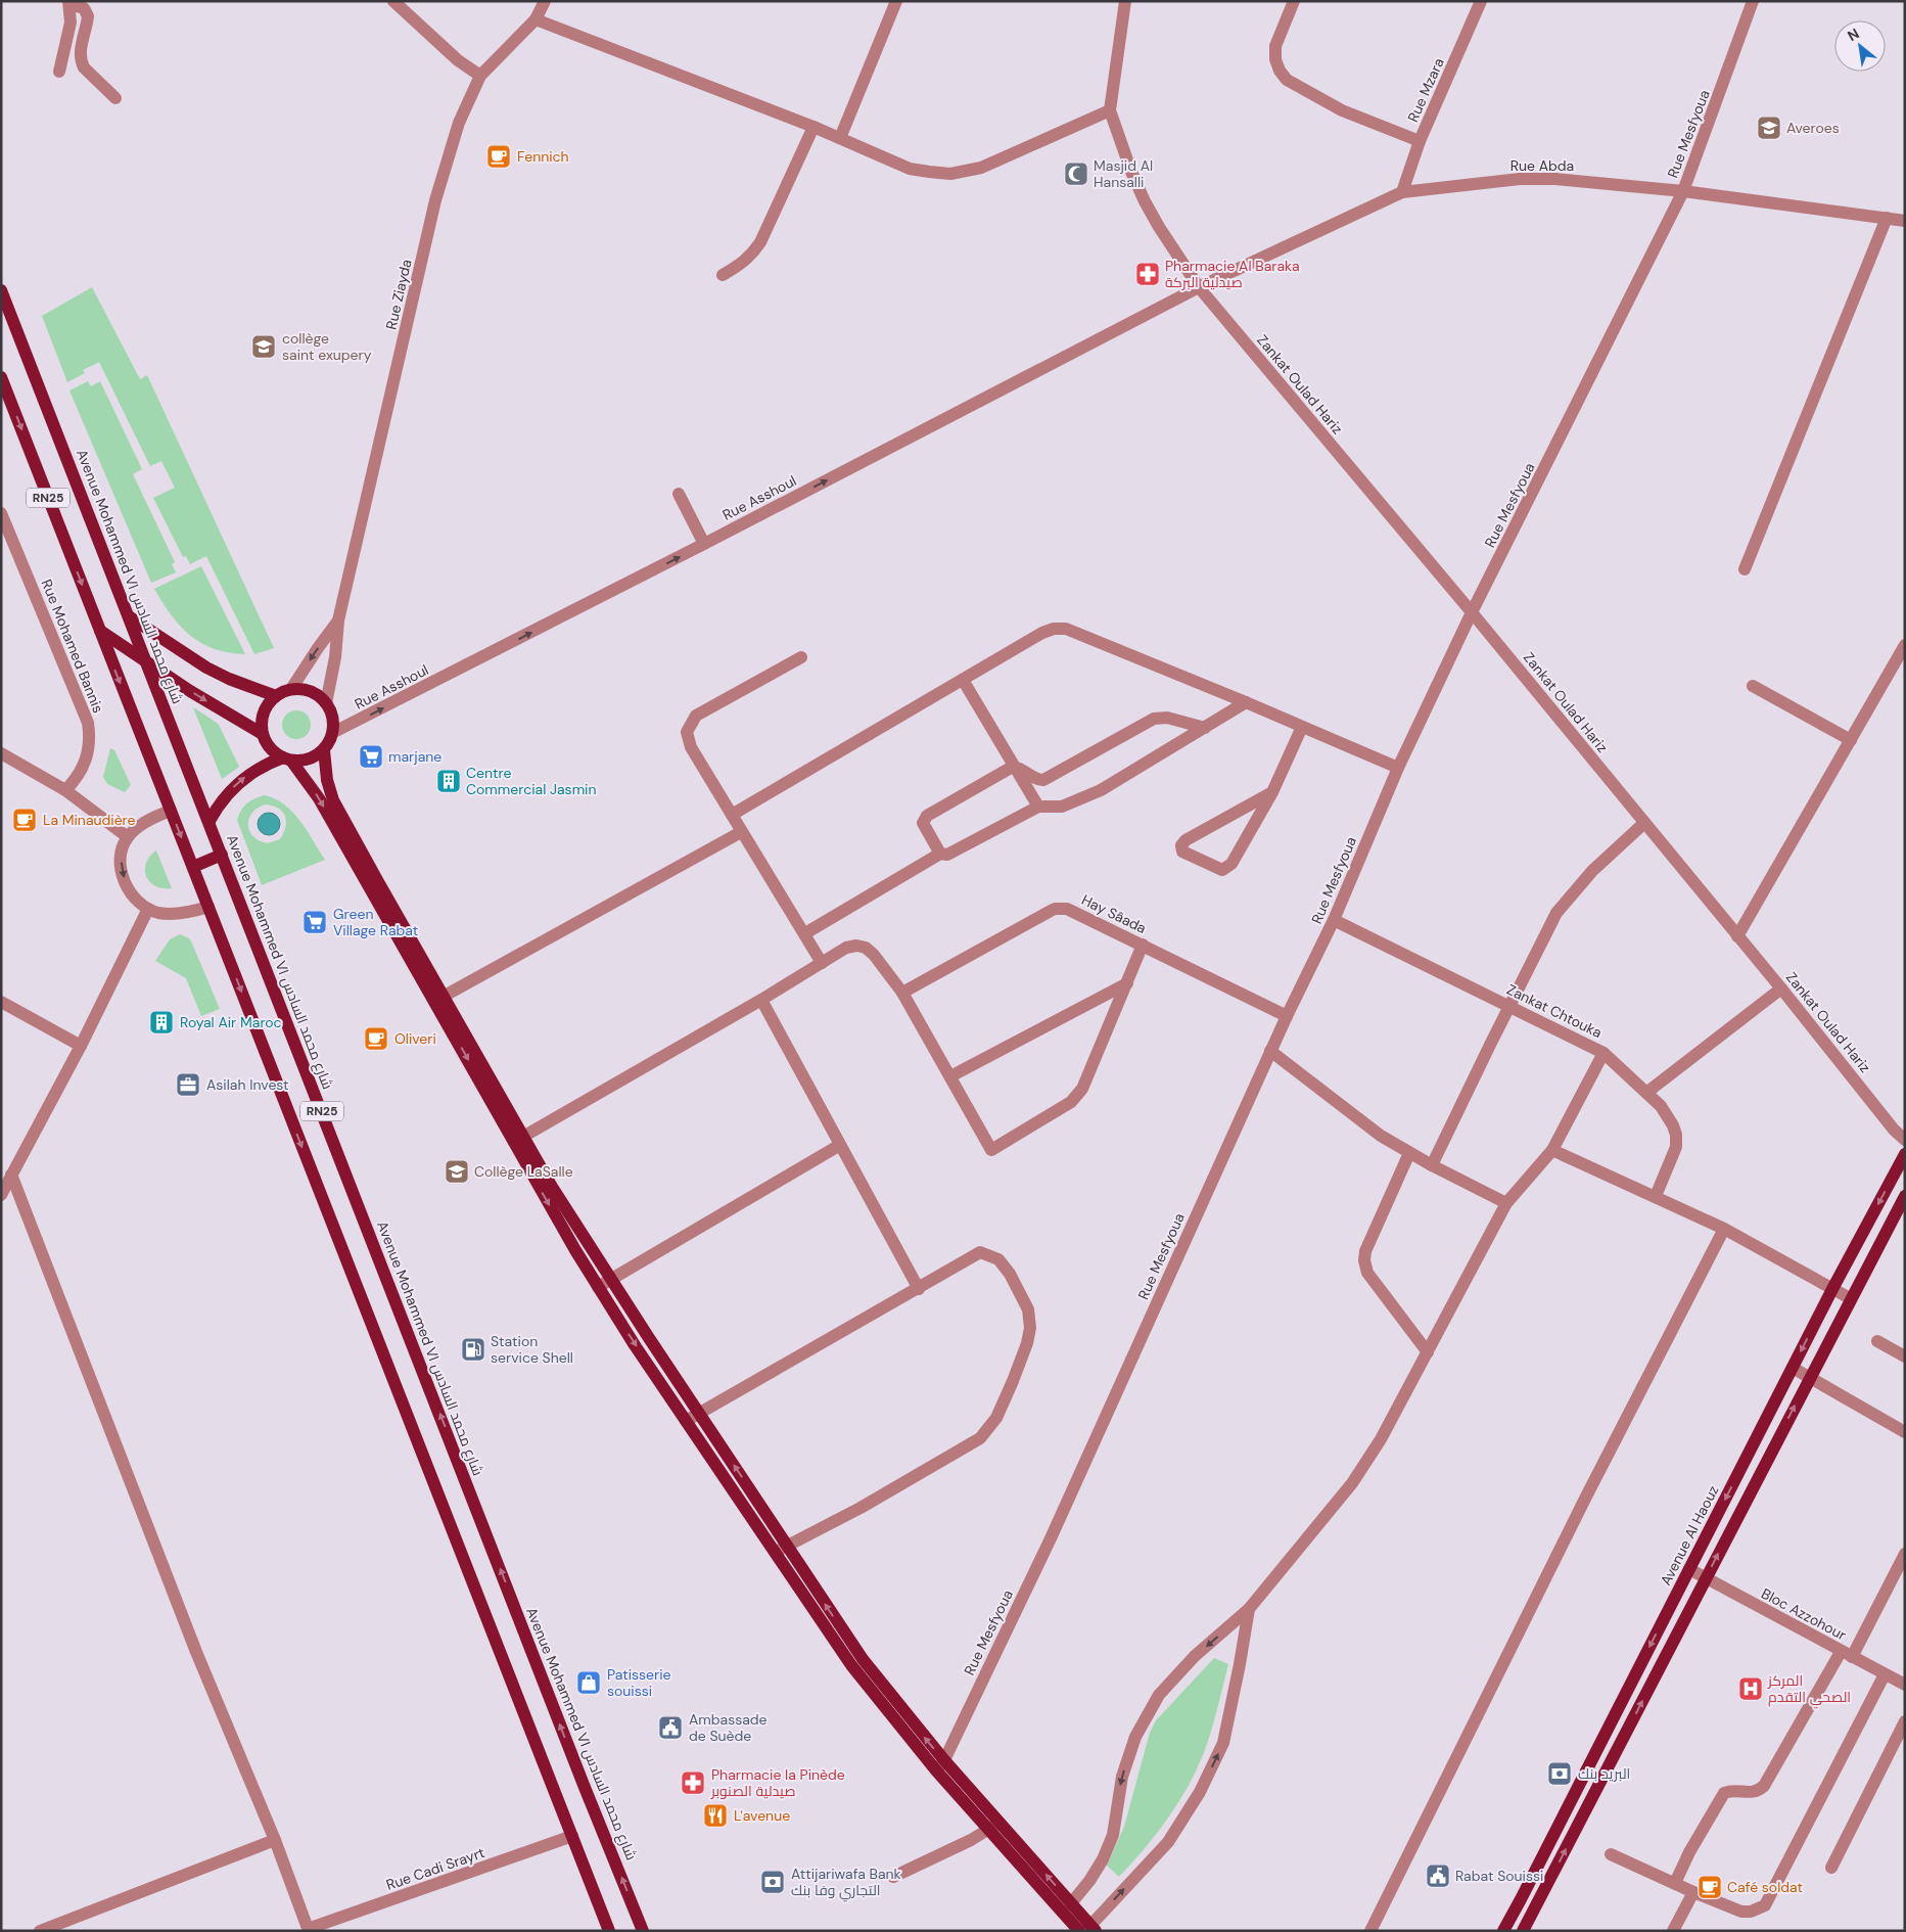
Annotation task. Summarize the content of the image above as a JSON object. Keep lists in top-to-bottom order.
{
  "streets": {
    "main road": ["RN25", "Avenue Mohammed VI شارع محمد السادس", "Avenue Al Haouz"],
    "street": [
      "Rue Mzara",
      "Rue Mesfyoua",
      "Rue Abda",
      "Rue Ziayda",
      "Zankat Oulad Hariz",
      "Rue Asshoul",
      "Rue Mohamed Bannis",
      "Hay Sâada",
      "Zankat Chtouka",
      "Bloc Azzohour",
      "Rue Cadi Srayrt"
    ]
  },
  "crossings": [
    ["Rue Mzara", "Rue Abda"],
    ["Rue Mesfyoua", "Rue Abda"],
    ["Rue Mesfyoua", "Zankat Oulad Hariz"],
    ["Rue Mesfyoua", "Hay Sâada"],
    ["Rue Mesfyoua", "Zankat Chtouka"],
    ["Rue Abda", "Zankat Oulad Hariz"],
    ["Rue Abda", "Rue Asshoul"],
    ["Rue Ziayda", "Rue Asshoul"],
    ["Zankat Oulad Hariz", "Rue Asshoul"],
    ["RN25", "Rue Cadi Srayrt"],
    ["Avenue Al Haouz", "Bloc Azzohour"]
  ],
  "one_way": ["Rue Asshoul"],
  "places": {
    "school or university": ["Averoes", "collège saint exupery", "Collège LaSalle"],
    "cafe": [
      "Fennich",
      "La Minaudière",
      "Oliveri",
      "Café soldat"
    ],
    "mosque": ["Masjid Al Hansalli"],
    "pharmacy": ["Pharmacie Al Baraka صيدلية البركة", "Pharmacie la Pinède صيدلية الصنوبر"],
    "supermarket": ["marjane", "Green Village Rabat"],
    "building": ["Centre Commercial Jasmin", "Royal Air Maroc"],
    "office": ["Asilah Invest"],
    "fuel station": ["Station service Shell"],
    "shop": ["Patisserie souissi"],
    "hospital": ["المركز الصحي التقدم"],
    "public building": ["Ambassade de Suède", "Rabat Souissi"],
    "bank": ["البريد بنك", "Attijariwafa Bank التجاري وفا بنك"],
    "restaurant": ["L'avenue"]
  },
  "north": "top left"
}
